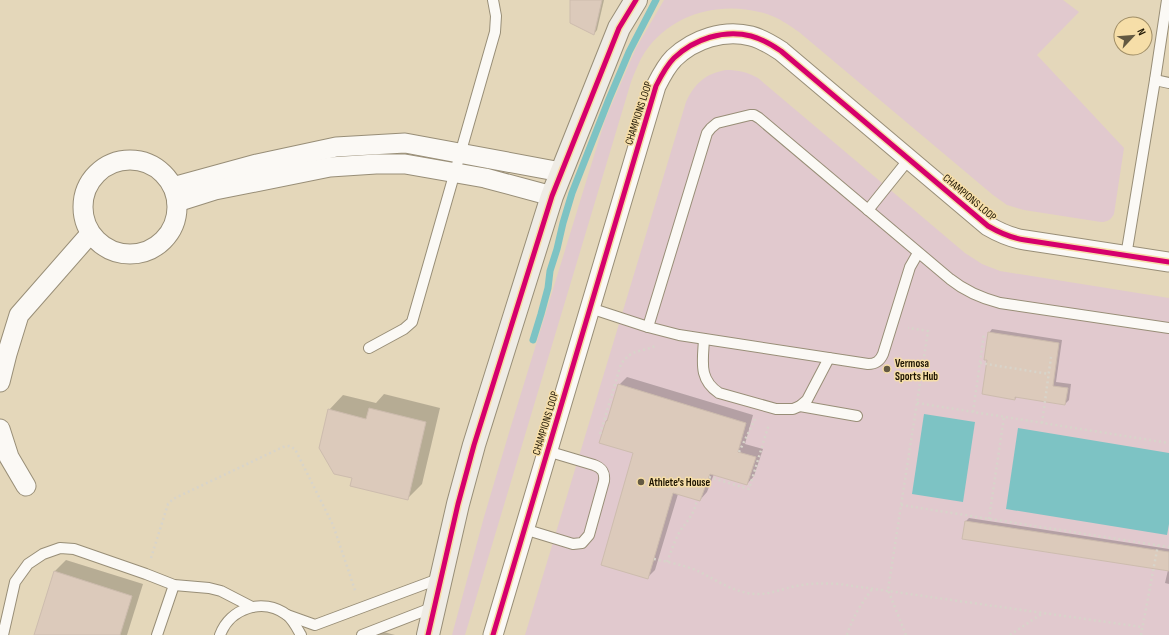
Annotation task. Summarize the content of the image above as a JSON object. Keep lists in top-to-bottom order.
{
  "streets": {
    "street": ["CHAMPIONS LOOP"]
  },
  "places": ["Vermosa Sports Hub", "Athlete's House"],
  "north": "top right"
}
